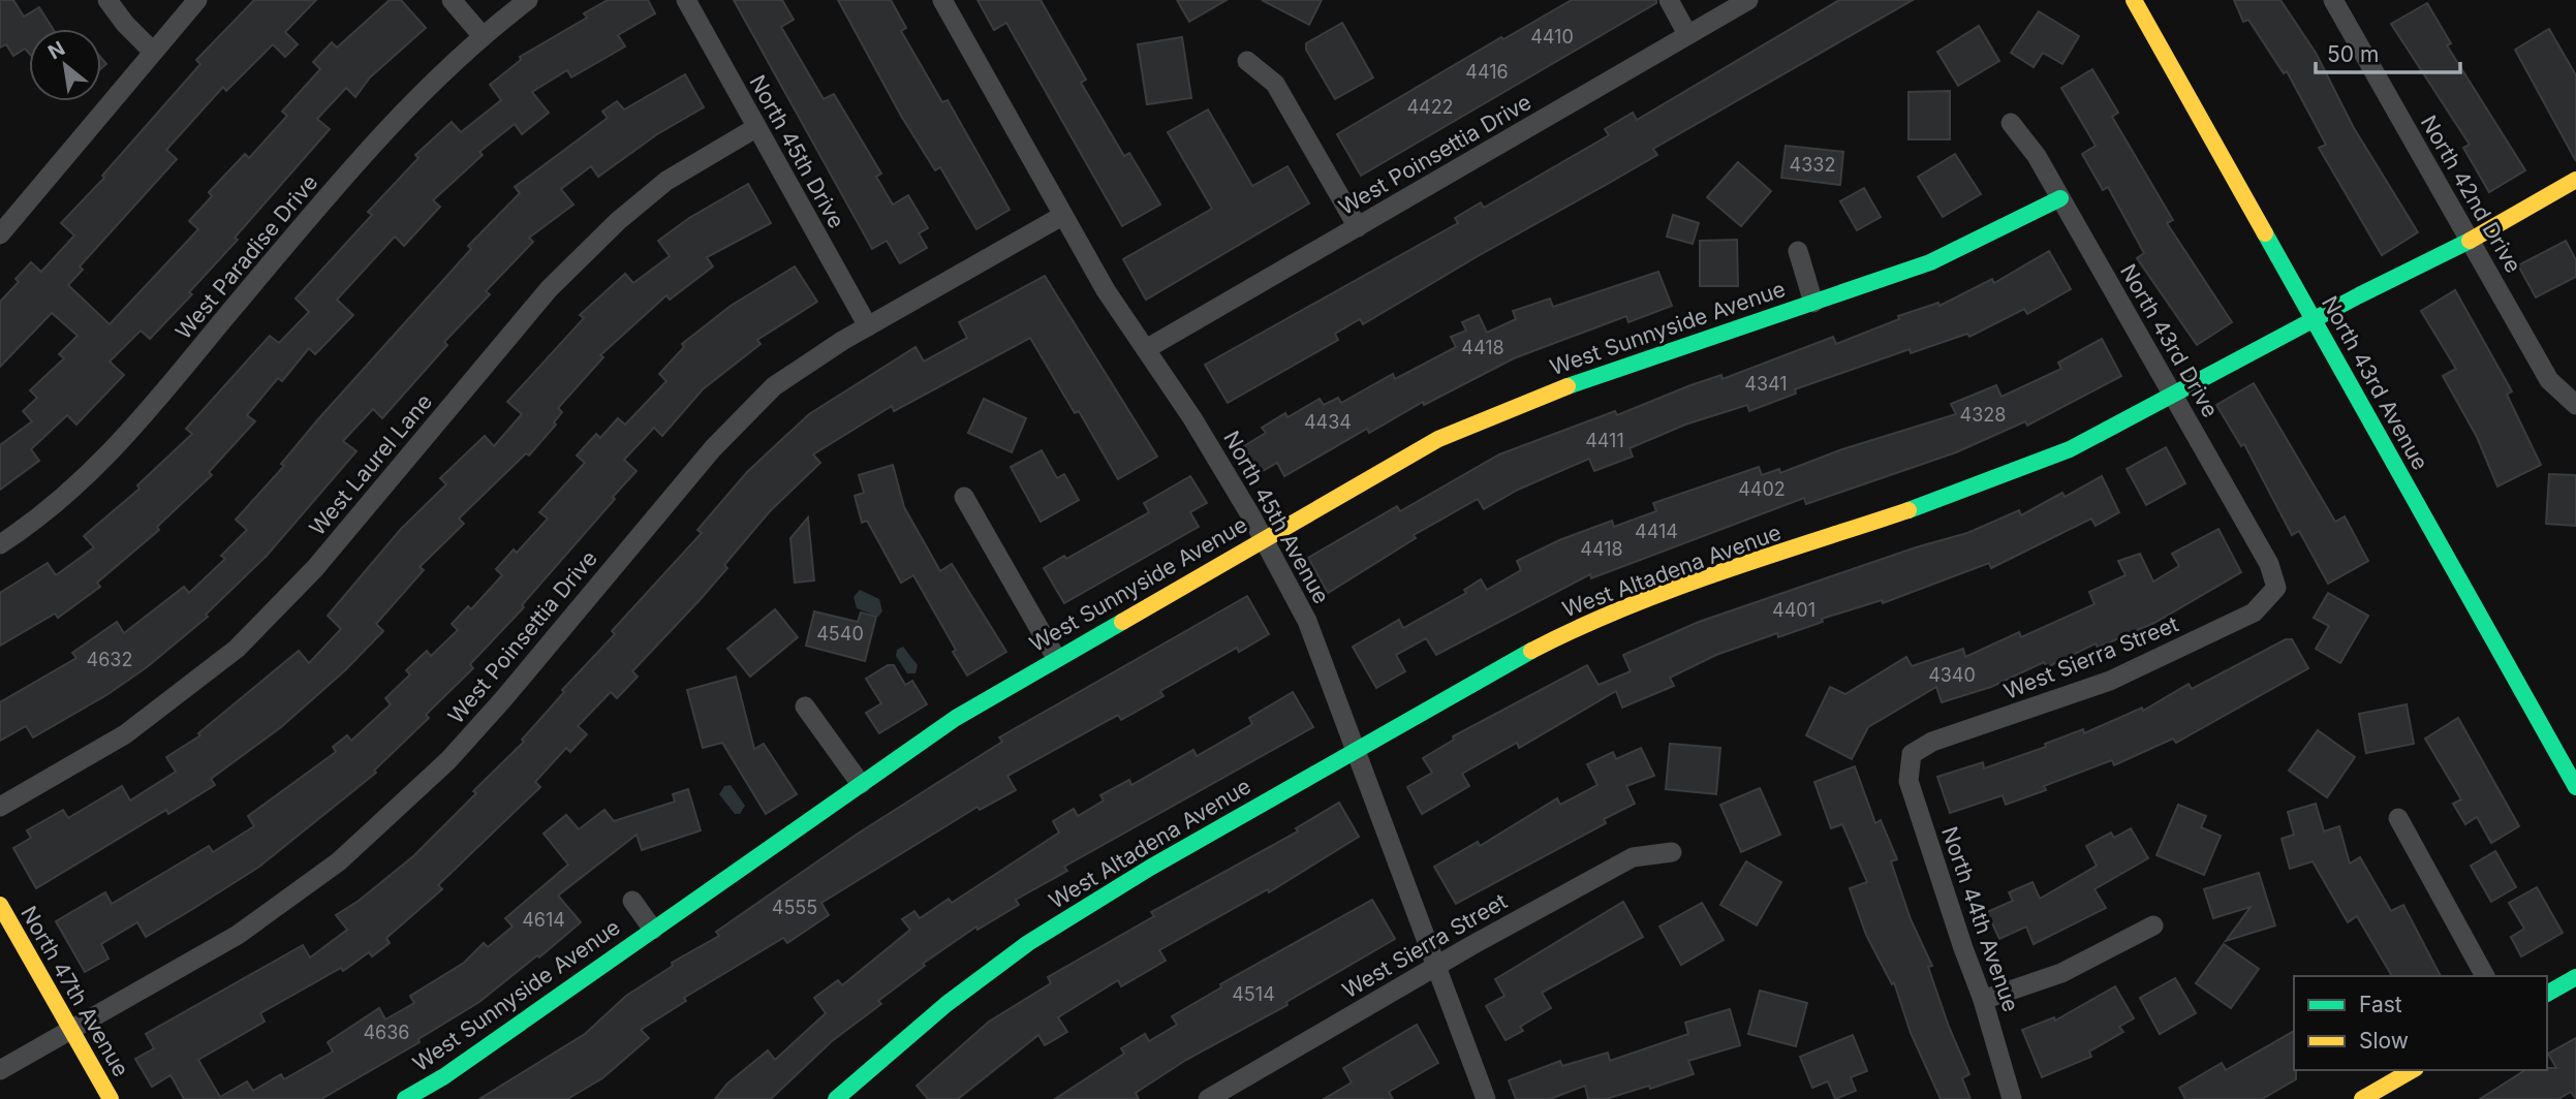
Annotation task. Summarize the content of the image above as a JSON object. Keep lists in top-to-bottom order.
{
  "streets": {
    "street": [
      "North 45th Drive",
      "West Poinsettia Drive",
      "North 42nd Drive",
      "West Paradise Drive",
      "West Sunnyside Avenue",
      "North 43rd Drive",
      "North 43rd Avenue",
      "West Laurel Lane",
      "North 45th Avenue",
      "West Altadena Avenue",
      "West Sierra Street",
      "North 44th Avenue",
      "North 47th Avenue"
    ]
  },
  "crossings": [
    ["North 45th Drive", "West Poinsettia Drive"],
    ["North 45th Drive", "West Laurel Lane"],
    ["West Poinsettia Drive", "North 45th Avenue"],
    ["West Poinsettia Drive", "North 47th Avenue"],
    ["North 42nd Drive", "West Altadena Avenue"],
    ["West Sunnyside Avenue", "North 43rd Drive"],
    ["West Sunnyside Avenue", "North 45th Avenue"],
    ["North 43rd Drive", "West Altadena Avenue"],
    ["North 43rd Drive", "West Sierra Street"],
    ["North 43rd Avenue", "West Altadena Avenue"],
    ["North 45th Avenue", "West Altadena Avenue"],
    ["North 45th Avenue", "West Sierra Street"],
    ["West Sierra Street", "North 44th Avenue"]
  ],
  "house_numbers": [
    "4410",
    "4416",
    "4422",
    "4332",
    "4418",
    "4341",
    "4328",
    "4434",
    "4411",
    "4402",
    "4414",
    "4418",
    "4401",
    "4540",
    "4632",
    "4340",
    "4555",
    "4614",
    "4514",
    "4636"
  ],
  "legend": ["Fast", "Slow"],
  "scale_bar": "50 m",
  "north": "top left"
}
